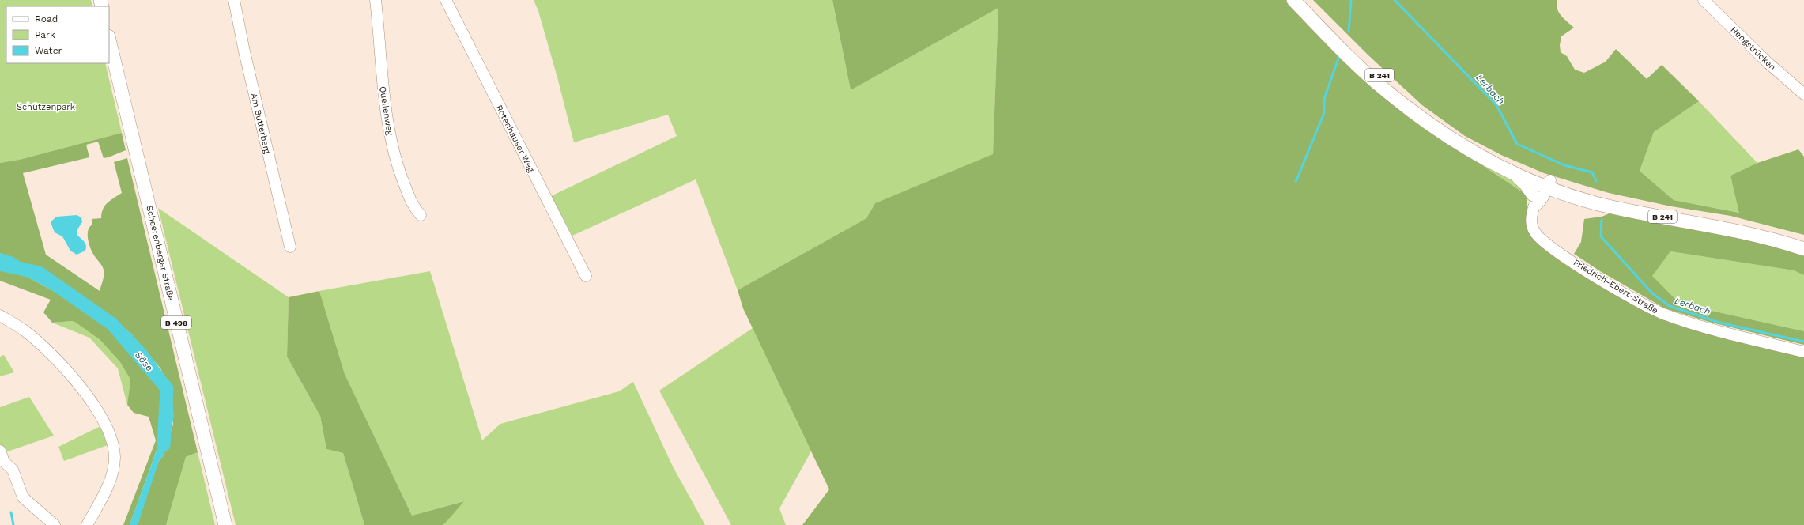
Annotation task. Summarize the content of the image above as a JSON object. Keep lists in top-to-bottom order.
{
  "streets": {
    "main road": ["B 241", "Scheerenberger Straße", "B 498"],
    "street": [
      "Hengstrücken",
      "Quellenweg",
      "Am Butterberg",
      "Rotenhäuser Weg",
      "Friedrich-Ebert-Straße"
    ]
  },
  "crossings": [
    ["B 241", "Friedrich-Ebert-Straße"]
  ],
  "water": ["Lerbach", "Söse"],
  "parks": ["Schützenpark"],
  "legend": ["Road", "Park", "Water"]
}
